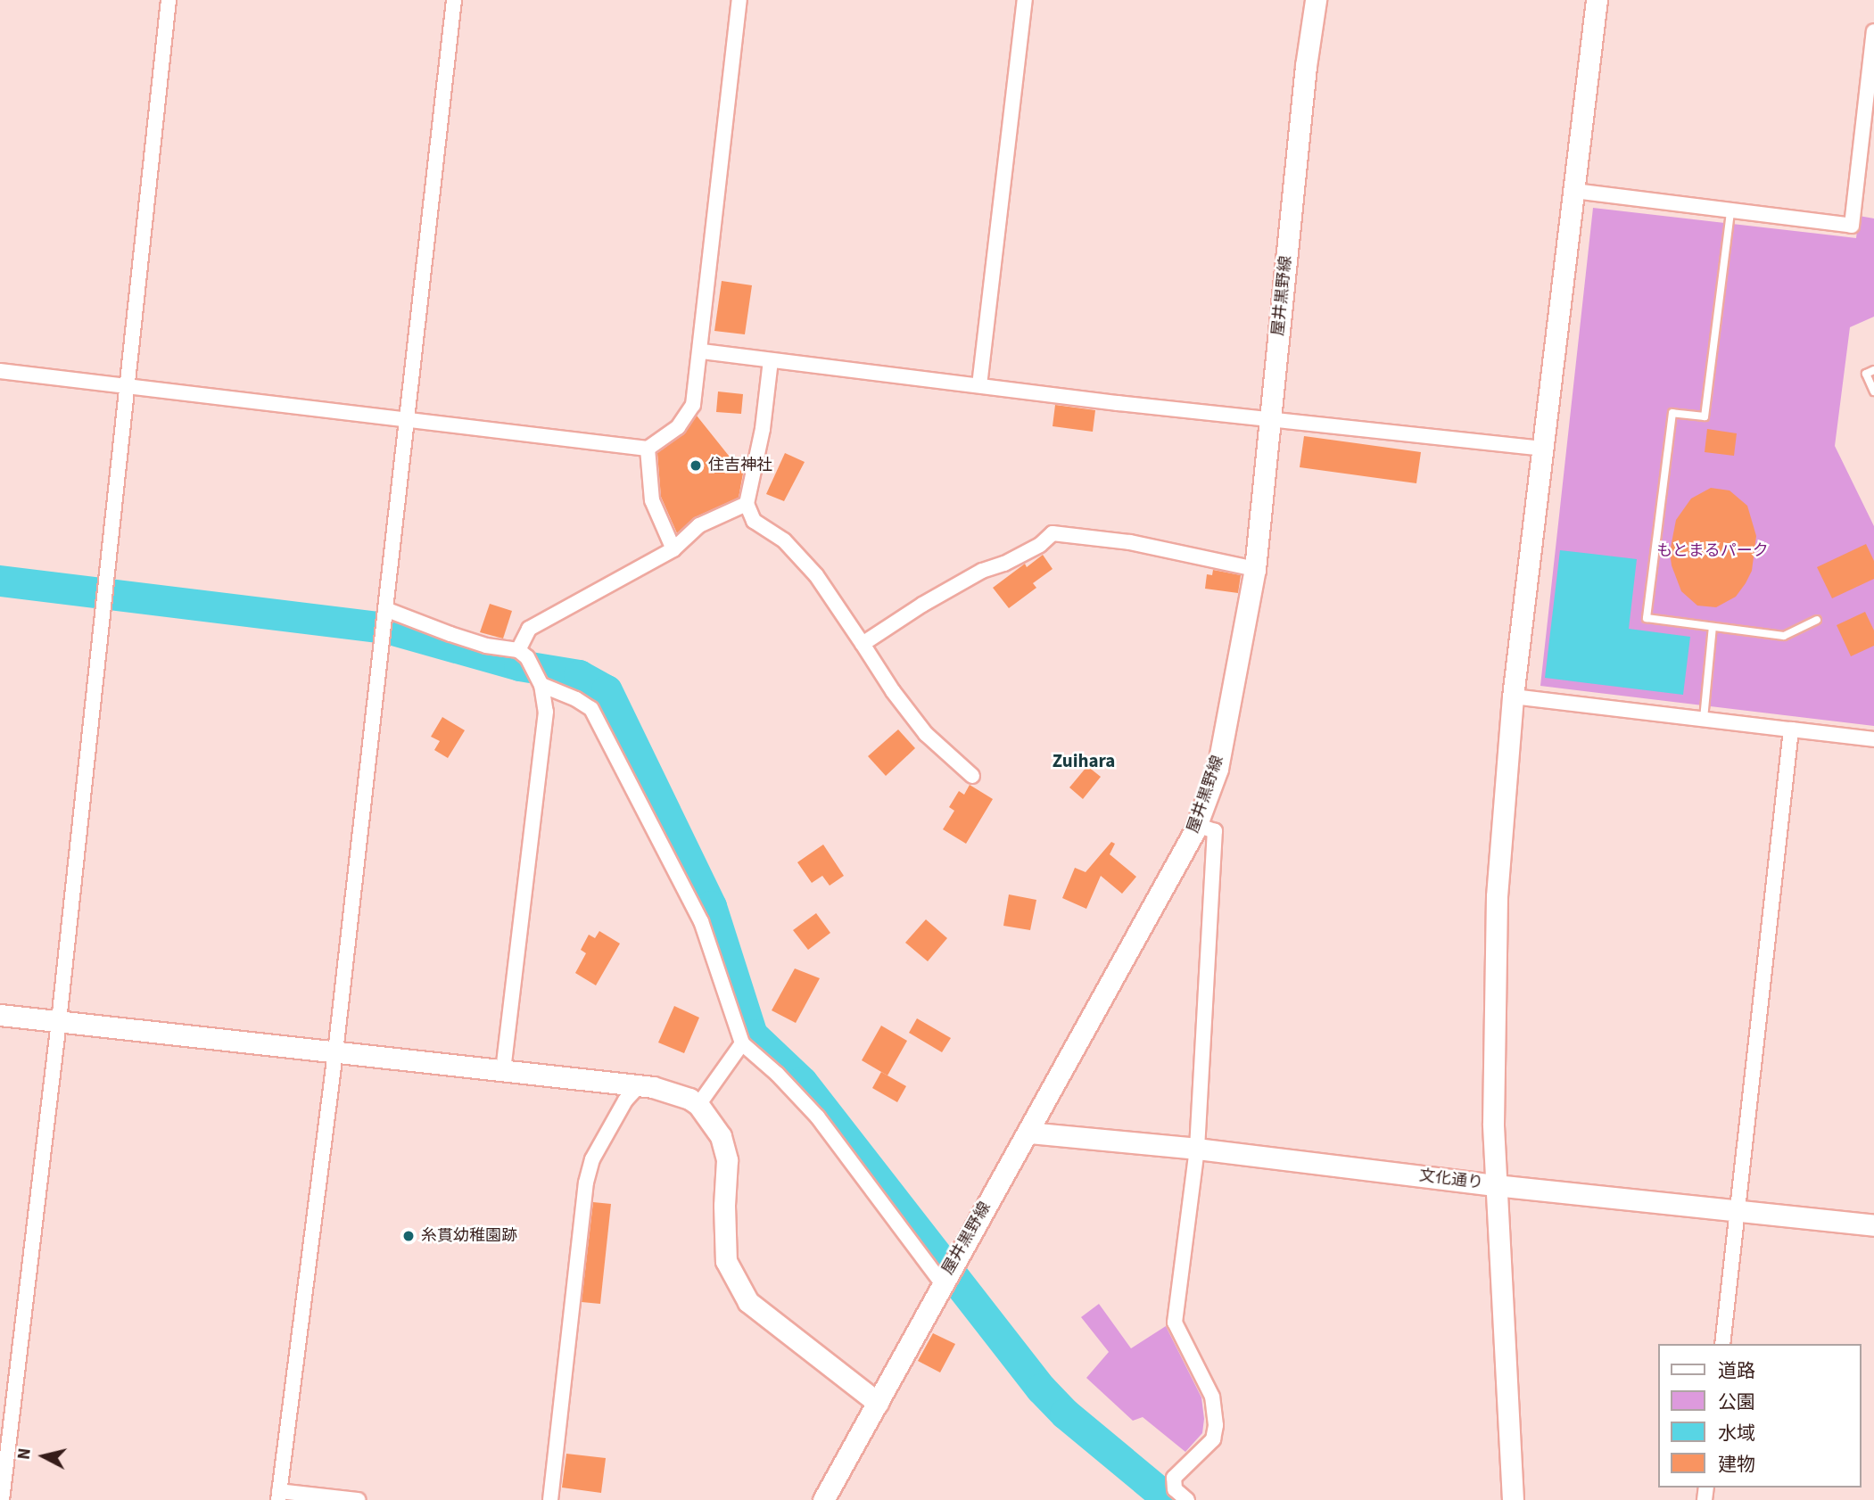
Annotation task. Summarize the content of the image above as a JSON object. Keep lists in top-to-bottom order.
{
  "streets": {
    "street": ["屋井黒野線", "文化通り"]
  },
  "crossings": [
    ["屋井黒野線", "文化通り"]
  ],
  "districts": ["Zuihara"],
  "parks": ["もとまるパーク"],
  "places": ["住吉神社", "糸貫幼稚園跡"],
  "legend": [
    "道路",
    "公園",
    "水域",
    "建物"
  ],
  "north": "left"
}
